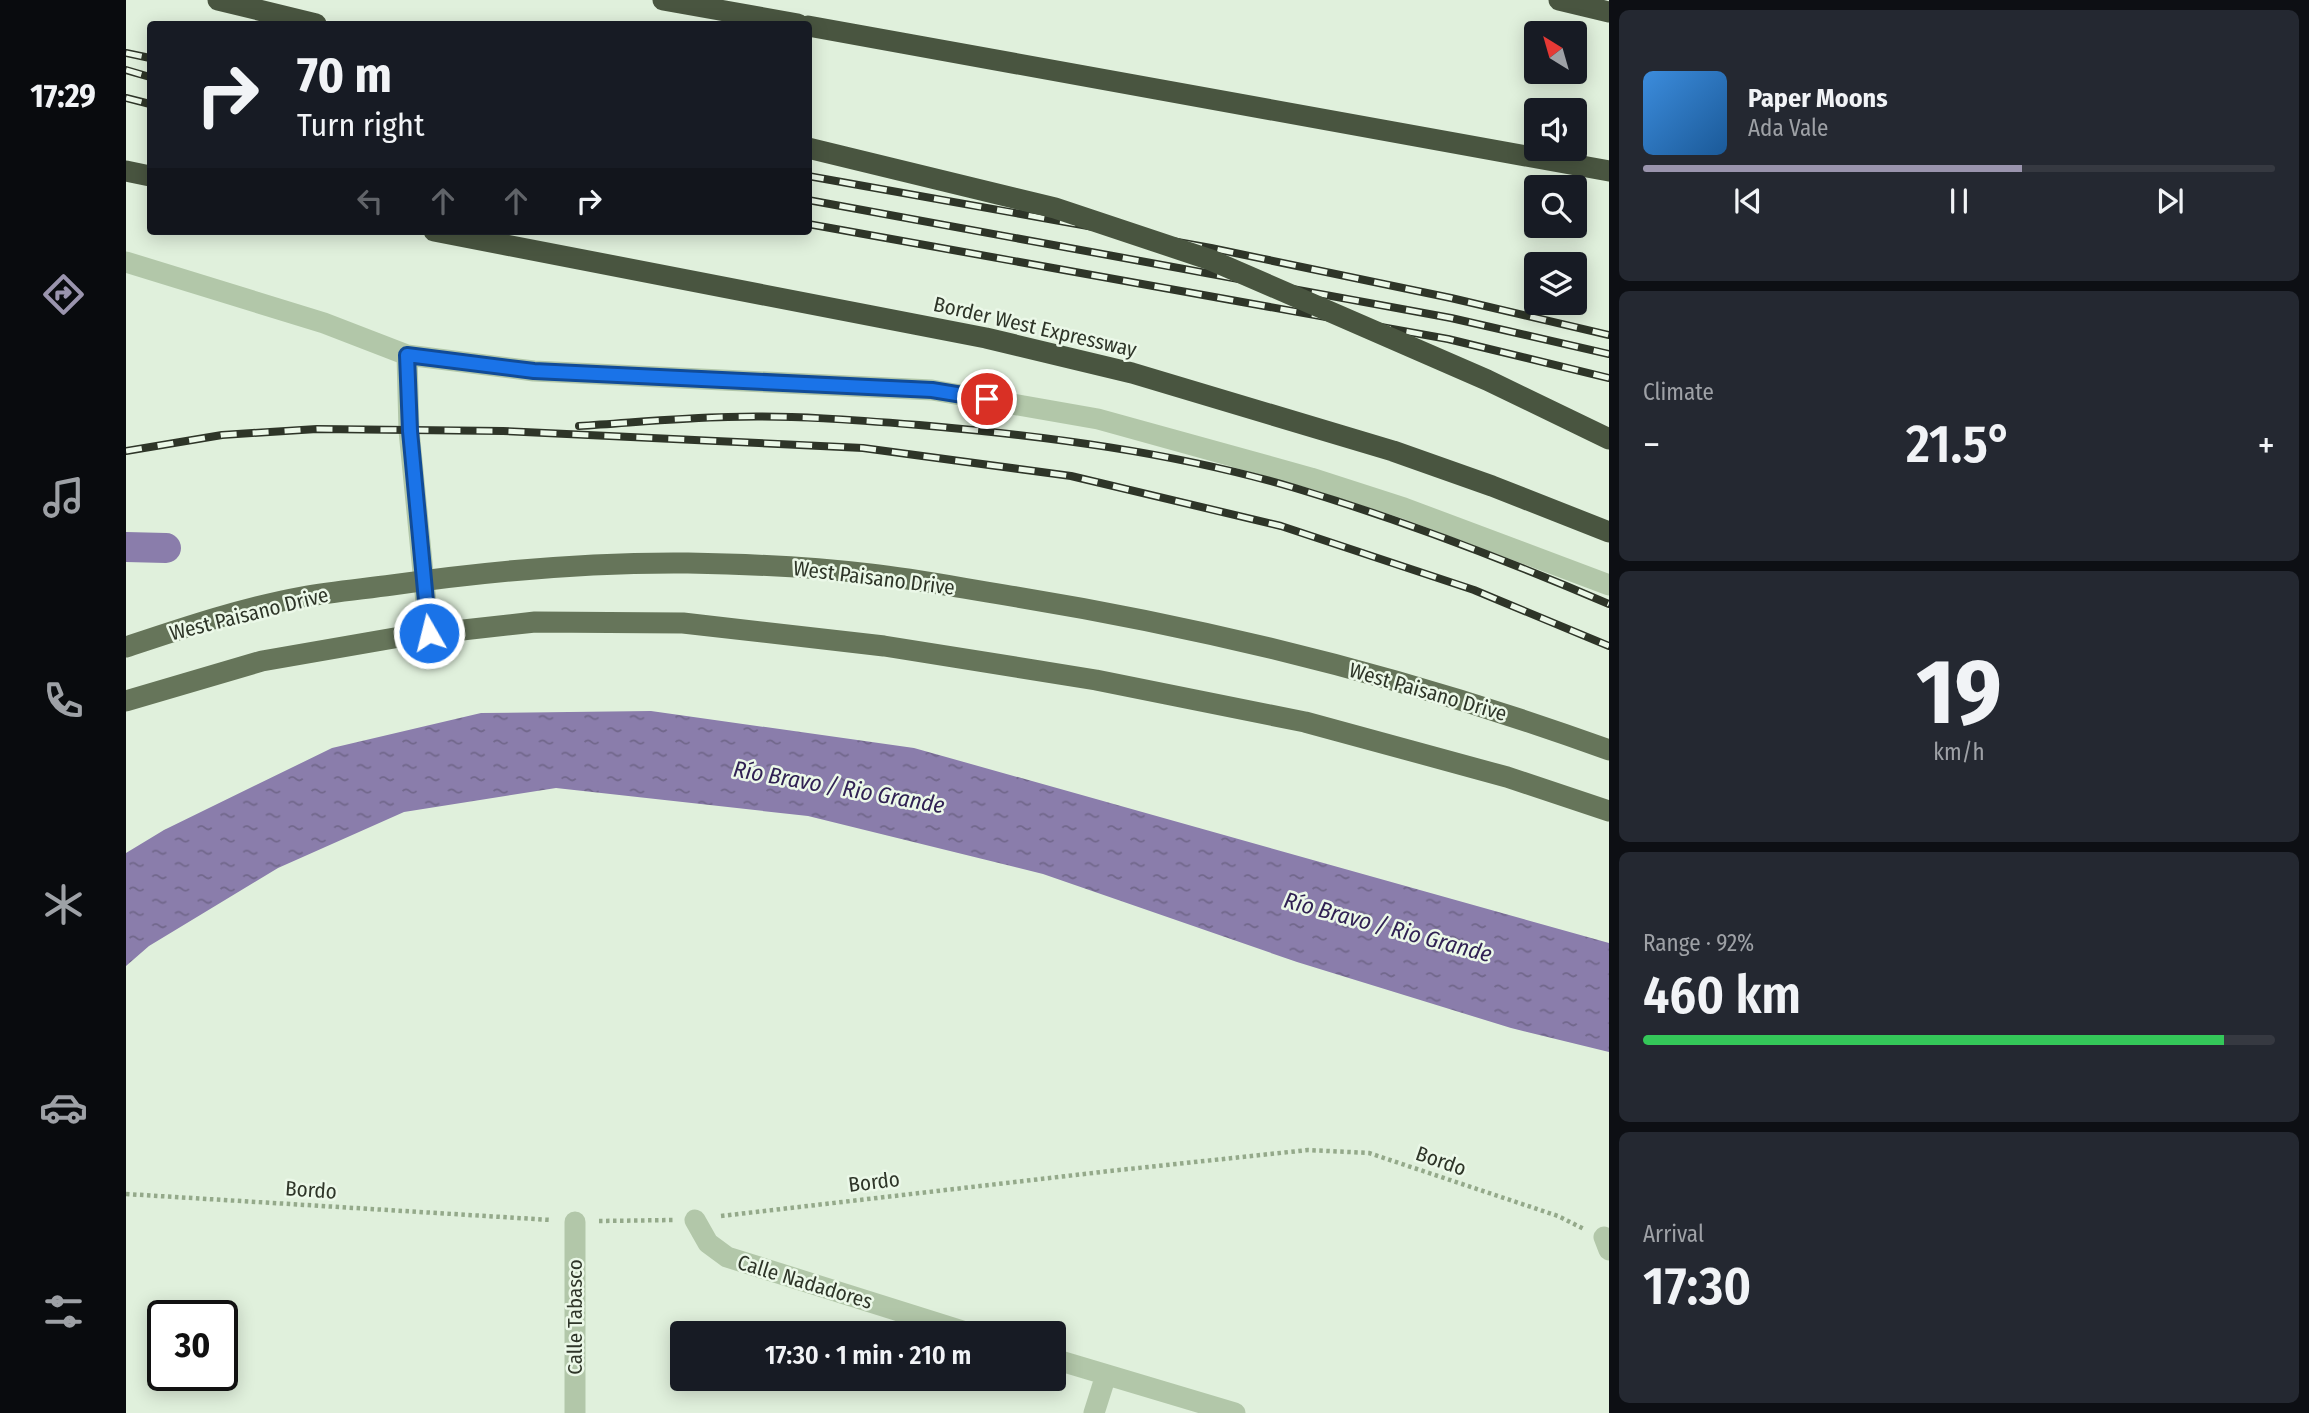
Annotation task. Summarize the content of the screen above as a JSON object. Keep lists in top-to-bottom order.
{
  "streets": {
    "highway": ["Border West Expressway"],
    "main road": ["West Paisano Drive"],
    "street": ["Calle Nadadores", "Calle Tabasco"],
    "path": ["Bordo"]
  },
  "crossings": [
    ["Bordo", "Calle Nadadores"],
    ["Bordo", "Calle Tabasco"]
  ],
  "water": ["Río Bravo / Rio Grande"],
  "north": "top left",
  "page": {
    "tabs": "17:29",
    "turn": ["70 m", "Turn right"],
    "song": ["Paper Moons", "Ada Vale"],
    "tile": [
      "Climate",
      ["19", "km/h"],
      ["Range · 92%", "460 km"],
      ["Arrival", "17:30"]
    ],
    "heat": ["−", "21.5°", "+"],
    "limit": "30",
    "trip": "17:30 · 1 min · 210 m"
  }
}
